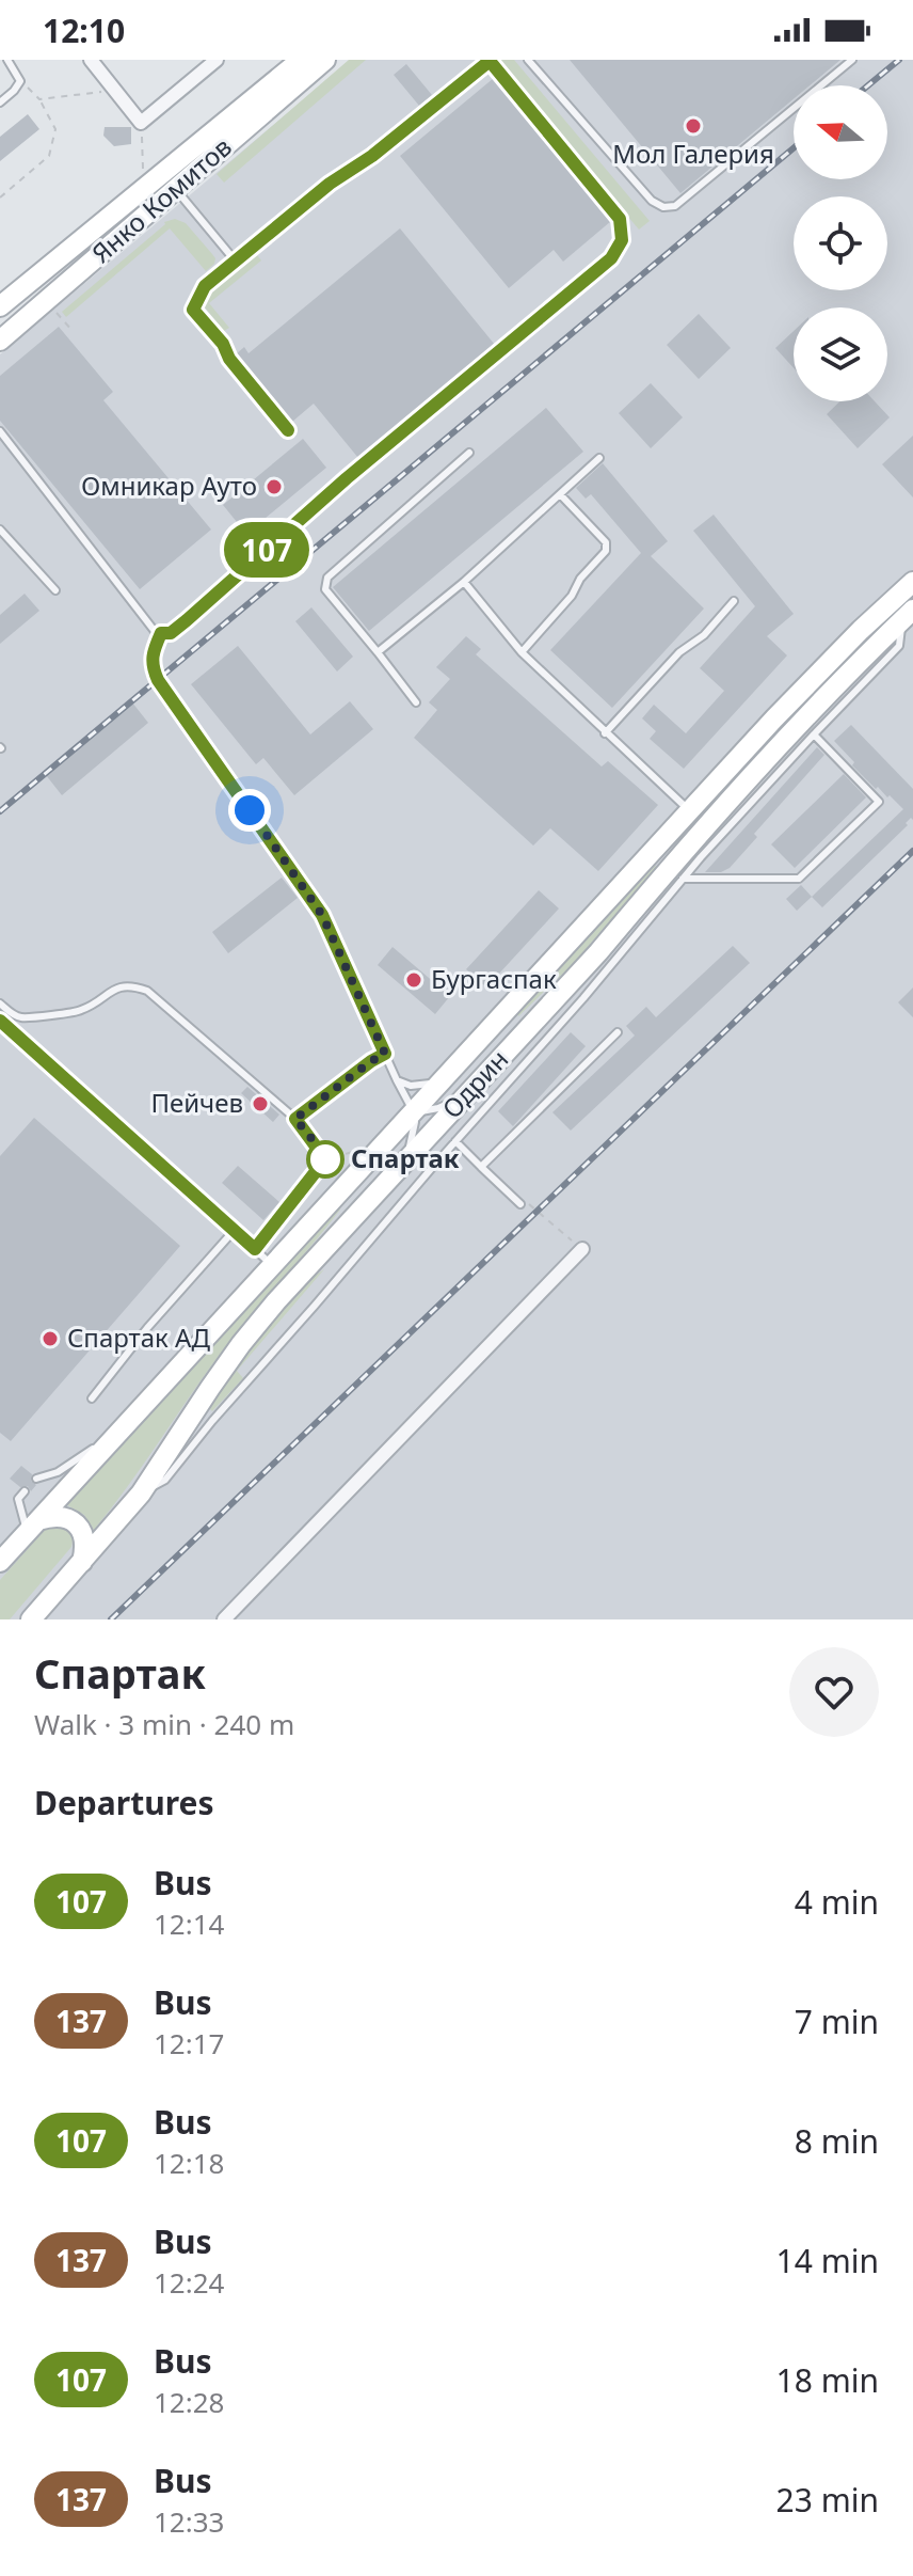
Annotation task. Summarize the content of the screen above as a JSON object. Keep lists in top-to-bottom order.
{
  "streets": {
    "main road": ["Янко Комитов", "Одрин"]
  },
  "places": [
    "Мол Галерия",
    "Омникар Ауто",
    "Бургаспак",
    "Пейчев",
    "Спартак",
    "Спартак АД"
  ],
  "lines": ["bus line 107"],
  "north": "left",
  "page": {
    "status": "12:10",
    "on_map": "107",
    "heading": [
      ["Спартак", "Walk · 3 min · 240 m"],
      "Departures"
    ],
    "list": [
      {
        "mark": "107",
        "name": "Bus",
        "note": "12:14",
        "value": "4 min"
      },
      {
        "mark": "137",
        "name": "Bus",
        "note": "12:17",
        "value": "7 min"
      },
      {
        "mark": "107",
        "name": "Bus",
        "note": "12:18",
        "value": "8 min"
      },
      {
        "mark": "137",
        "name": "Bus",
        "note": "12:24",
        "value": "14 min"
      },
      {
        "mark": "107",
        "name": "Bus",
        "note": "12:28",
        "value": "18 min"
      },
      {
        "mark": "137",
        "name": "Bus",
        "note": "12:33",
        "value": "23 min"
      }
    ]
  }
}
